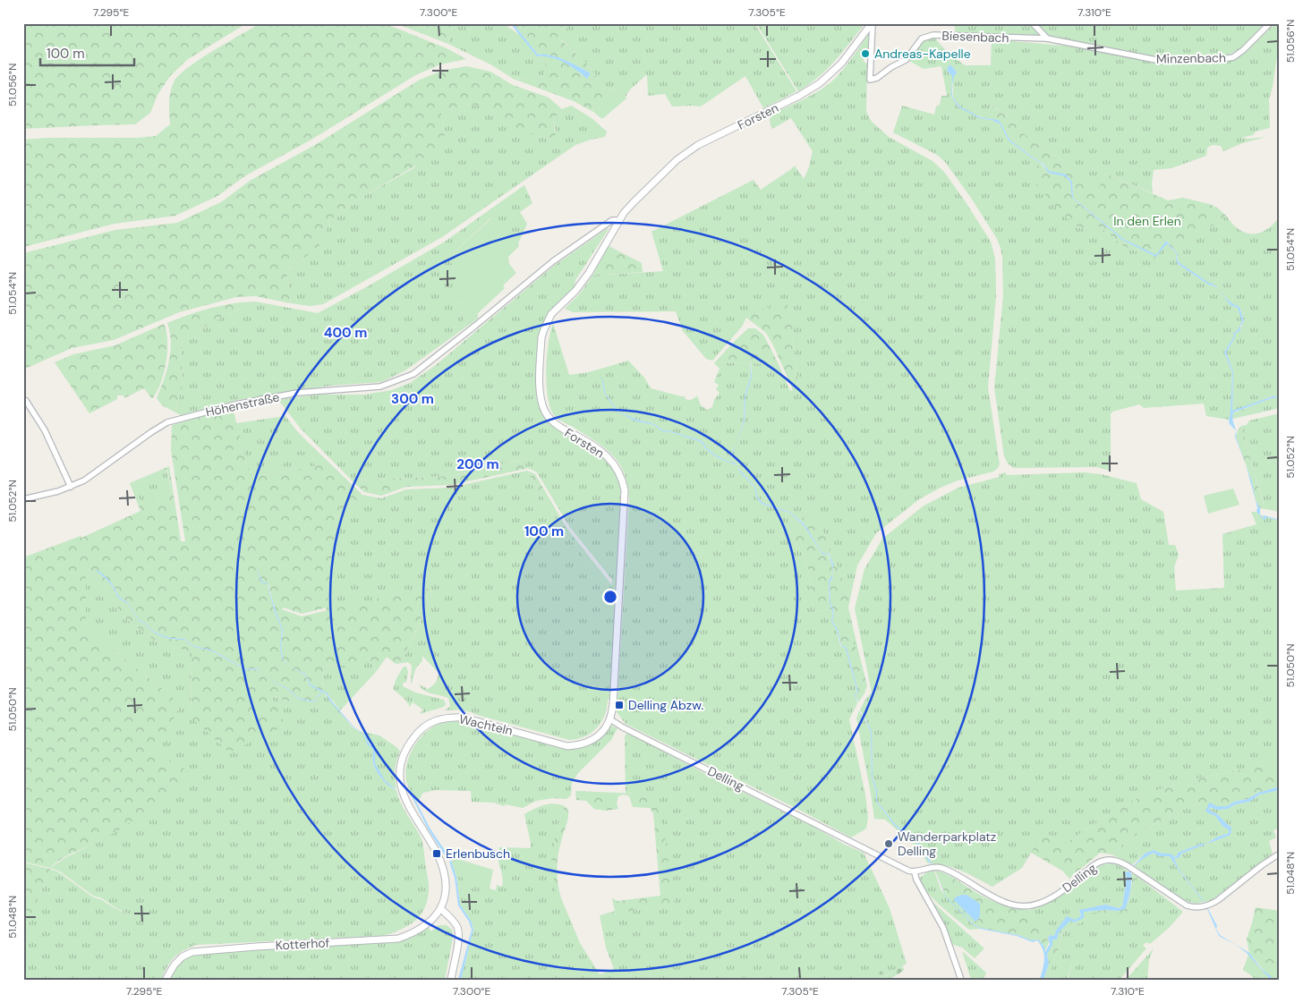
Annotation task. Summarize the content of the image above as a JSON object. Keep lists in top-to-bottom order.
{
  "streets": {
    "street": [
      "Biesenbach",
      "Minzenbach",
      "Forsten",
      "Höhenstraße",
      "Wachteln",
      "Delling",
      "Kotterhof"
    ]
  },
  "crossings": [
    ["Biesenbach", "Minzenbach"],
    ["Biesenbach", "Forsten"],
    ["Forsten", "Höhenstraße"],
    ["Forsten", "Wachteln"],
    ["Forsten", "Delling"],
    ["Wachteln", "Delling"],
    ["Wachteln", "Kotterhof"]
  ],
  "parks": ["In den Erlen"],
  "places": {
    "other": ["Andreas-Kapelle", "Wanderparkplatz Delling"],
    "transit": ["Delling Abzw.", "Erlenbusch"]
  },
  "scale_bar": "100 m",
  "coordinates": [
    "7.295°E",
    "7.300°E",
    "7.305°E",
    "7.310°E",
    "51.056°N",
    "51.054°N",
    "51.052°N",
    "51.050°N",
    "51.048°N"
  ],
  "rings": [
    "400 m",
    "300 m",
    "200 m",
    "100 m"
  ]
}
